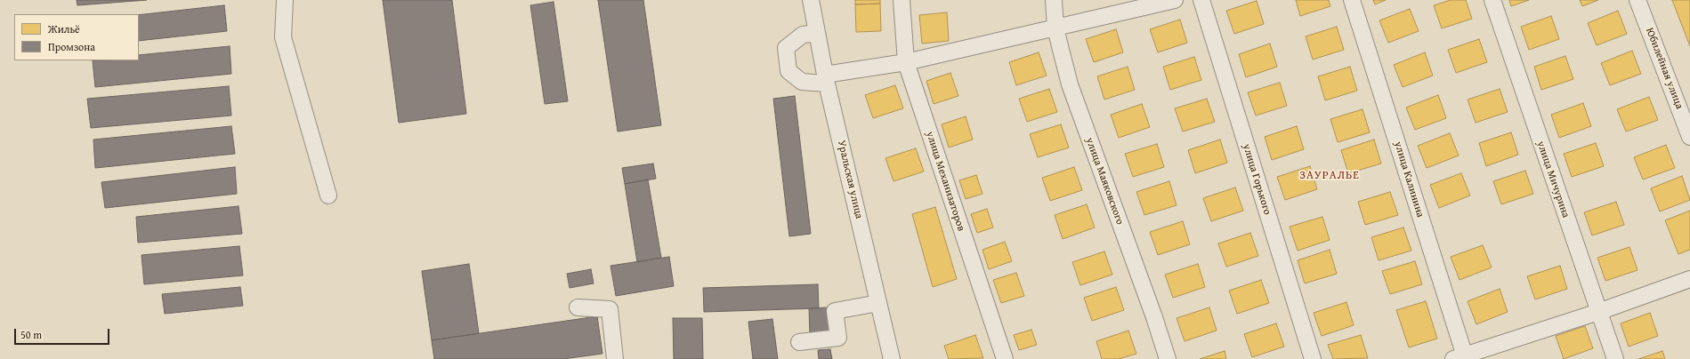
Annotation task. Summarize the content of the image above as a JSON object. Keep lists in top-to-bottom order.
{
  "streets": {
    "street": [
      "Юбилейная улица",
      "Уральская улица",
      "улица Горького",
      "улица Калинина",
      "улица Мичурина",
      "улица Механизаторов",
      "улица Маяковского"
    ]
  },
  "districts": ["ЗАУРАЛЬЕ"],
  "legend": ["Жильё", "Промзона"],
  "scale_bar": "50 m"
}
